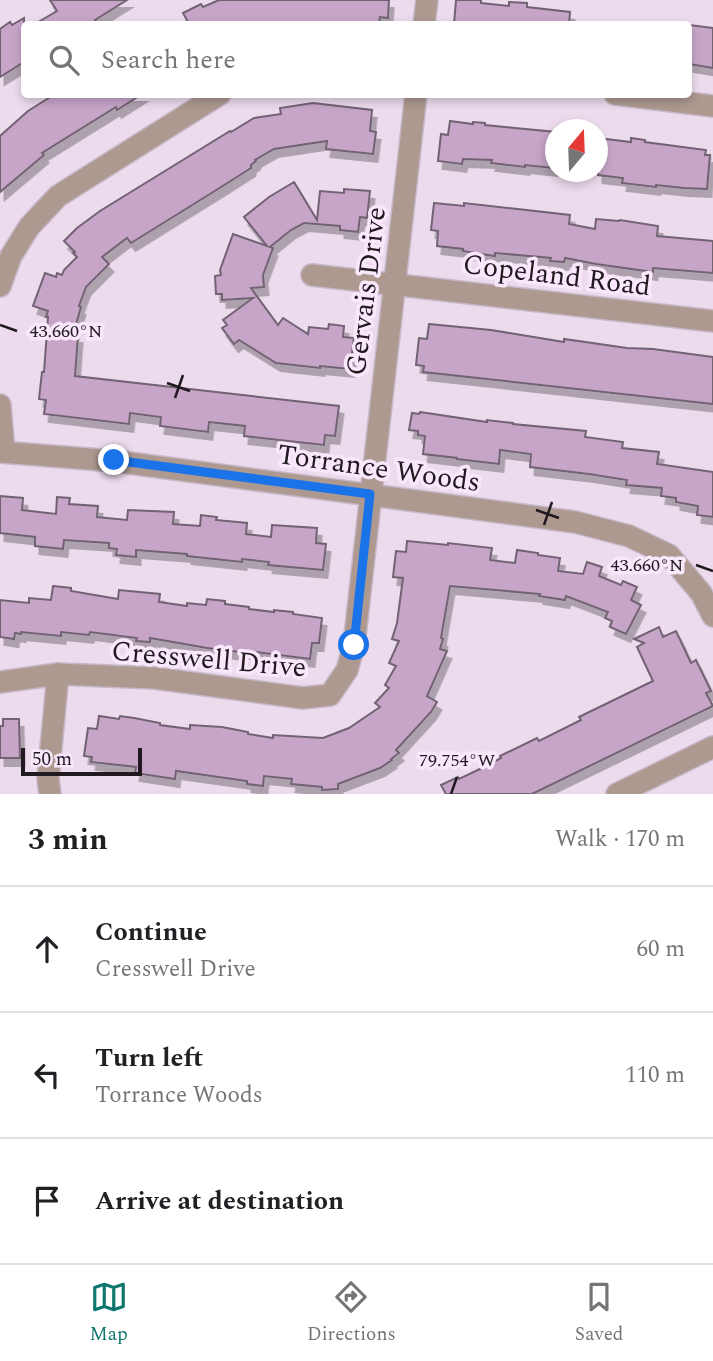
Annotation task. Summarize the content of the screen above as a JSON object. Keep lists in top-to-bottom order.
{
  "streets": {
    "street": [
      "Copeland Road",
      "Gervais Drive",
      "Torrance Woods",
      "Cresswell Drive"
    ]
  },
  "crossings": [
    ["Copeland Road", "Gervais Drive"],
    ["Gervais Drive", "Torrance Woods"],
    ["Gervais Drive", "Cresswell Drive"],
    ["Torrance Woods", "Cresswell Drive"]
  ],
  "scale_bar": "50 m",
  "north": "top",
  "page": {
    "search": "Search here",
    "scale": "50 m",
    "heading": ["3 min", "Walk · 170 m"],
    "list": [
      ["Continue", "Cresswell Drive", "60 m"],
      ["Turn left", "Torrance Woods", "110 m"],
      "Arrive at destination"
    ],
    "nav": ["Map", "Directions", "Saved"]
  },
  "coordinates": ["43.660°N", "79.754°W"]
}
